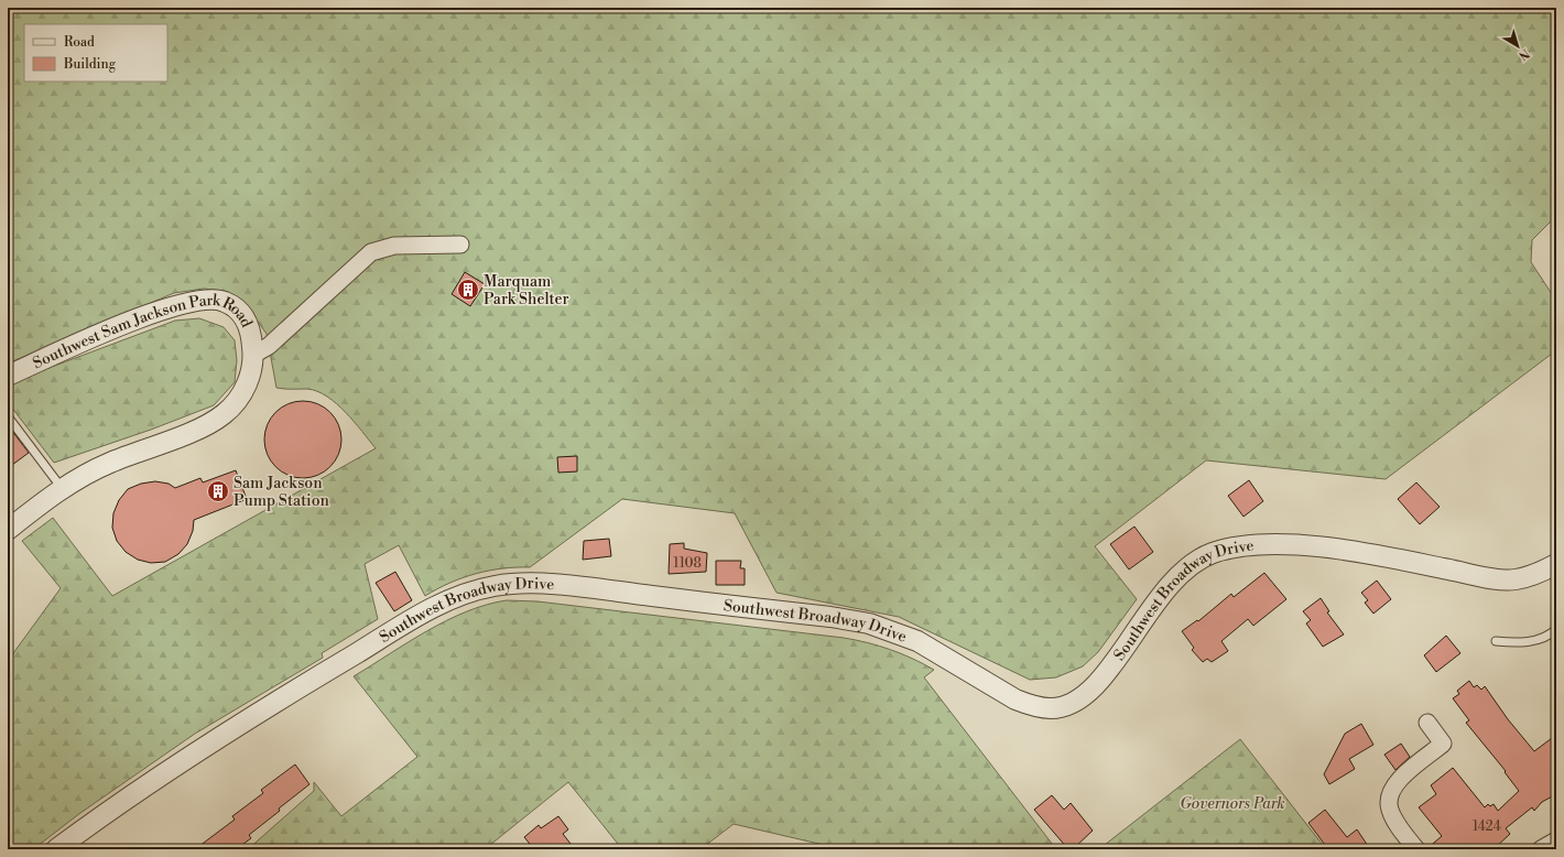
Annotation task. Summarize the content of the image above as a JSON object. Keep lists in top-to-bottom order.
{
  "streets": {
    "street": ["Southwest Sam Jackson Park Road", "Southwest Broadway Drive"]
  },
  "parks": ["Governors Park"],
  "places": {
    "building": ["Marquam Park Shelter", "Sam Jackson Pump Station"]
  },
  "house_numbers": ["1108", "1424"],
  "legend": ["Road", "Building"],
  "north": "bottom right"
}
